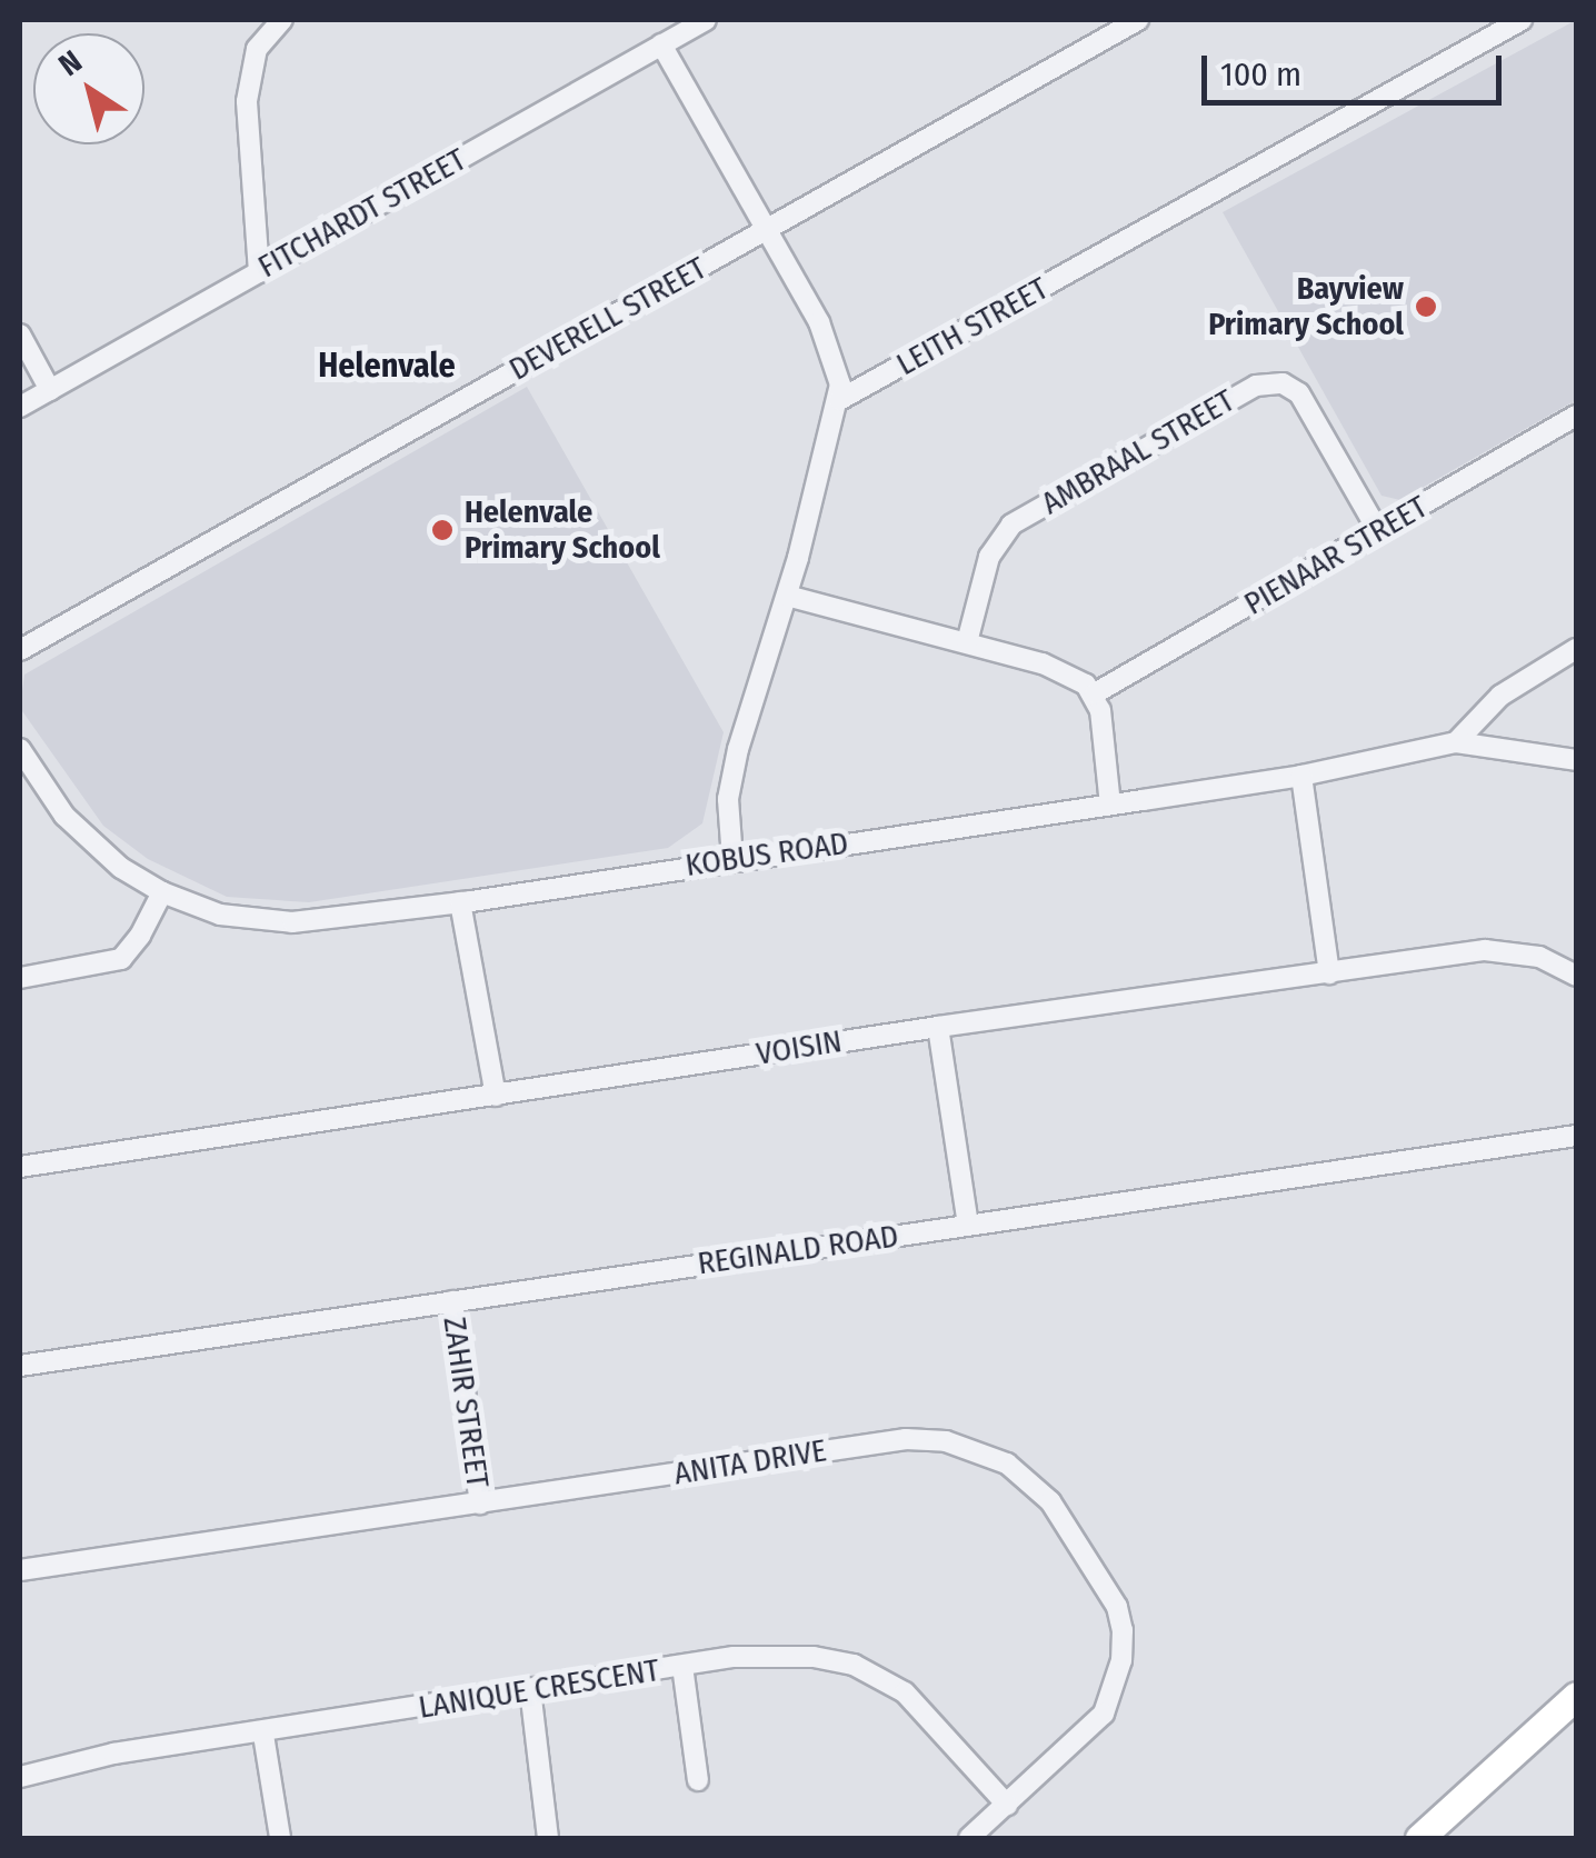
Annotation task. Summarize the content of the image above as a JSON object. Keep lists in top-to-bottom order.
{
  "streets": {
    "street": [
      "FITCHARDT STREET",
      "DEVERELL STREET",
      "LEITH STREET",
      "AMBRAAL STREET",
      "PIENAAR STREET",
      "KOBUS ROAD",
      "VOISIN",
      "REGINALD ROAD",
      "ZAHIR STREET",
      "ANITA DRIVE",
      "LANIQUE CRESCENT"
    ]
  },
  "crossings": [
    ["AMBRAAL STREET", "PIENAAR STREET"],
    ["REGINALD ROAD", "ZAHIR STREET"],
    ["ZAHIR STREET", "ANITA DRIVE"],
    ["ANITA DRIVE", "LANIQUE CRESCENT"]
  ],
  "districts": ["Helenvale"],
  "places": ["Bayview Primary School", "Helenvale Primary School"],
  "scale_bar": "100 m",
  "north": "top left"
}
